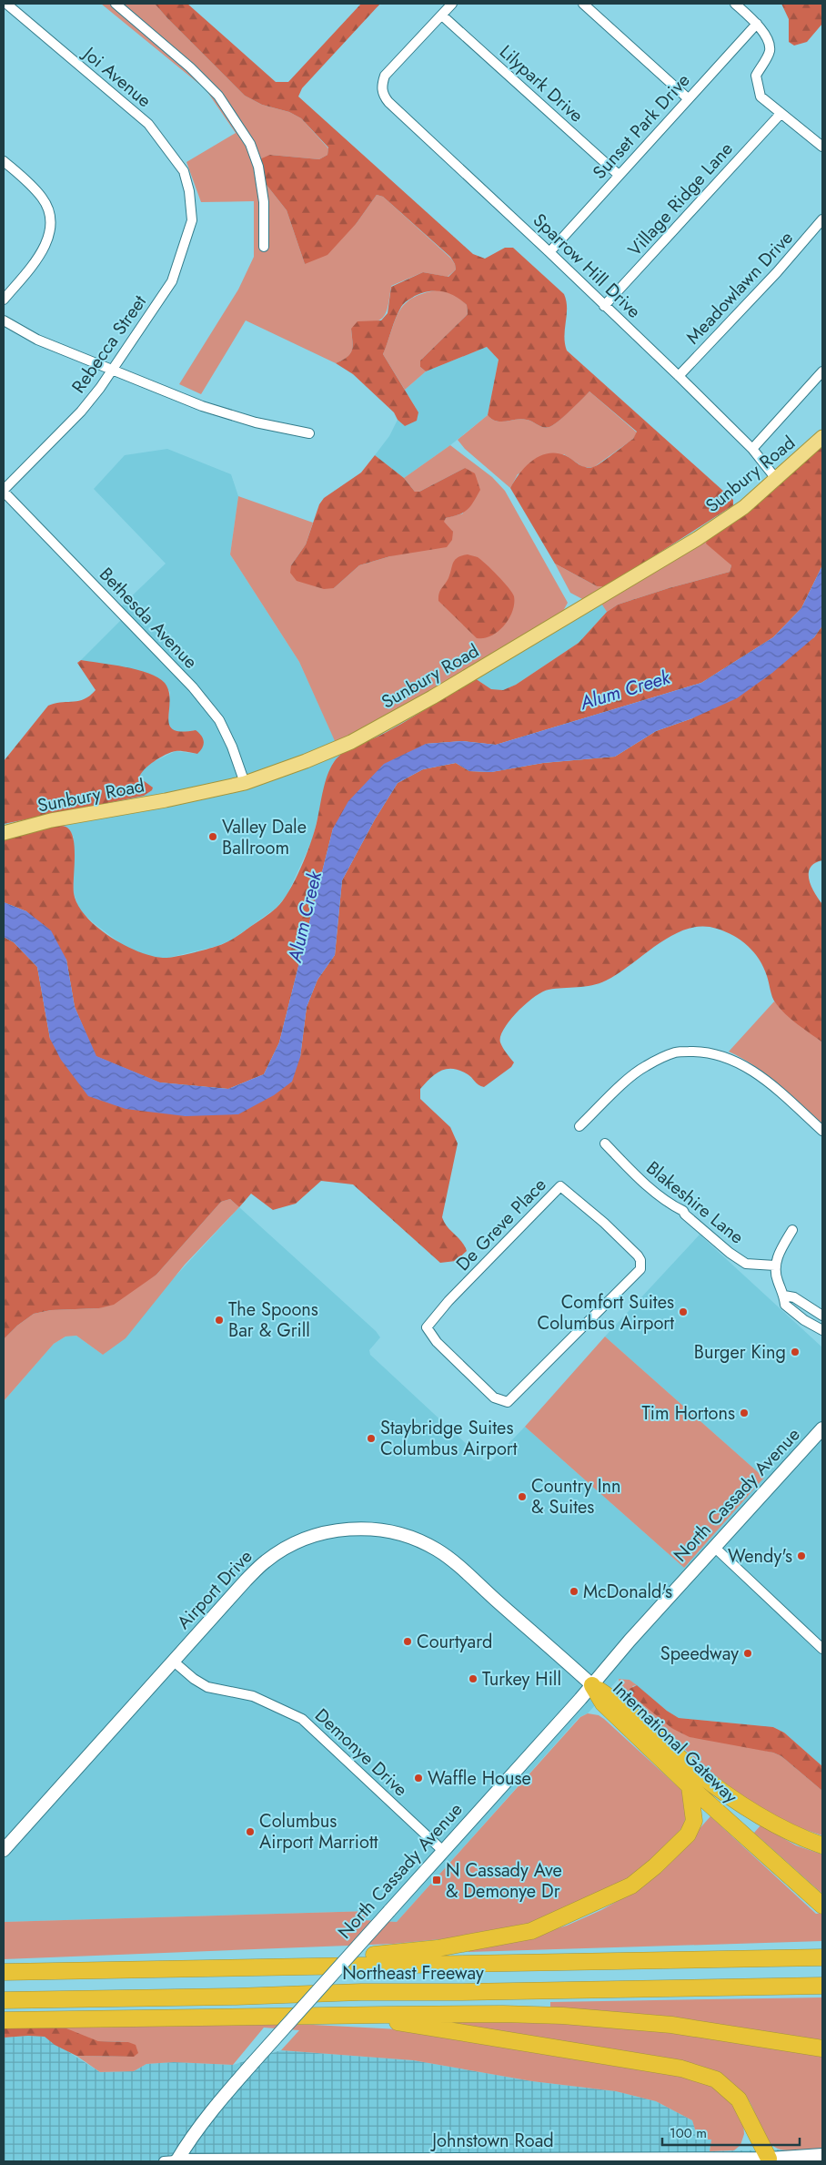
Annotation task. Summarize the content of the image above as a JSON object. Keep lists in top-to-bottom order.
{
  "streets": {
    "highway": ["International Gateway", "Northeast Freeway"],
    "main road": [
      "Sunbury Road",
      "North Cassady Avenue",
      "Airport Drive",
      "Johnstown Road"
    ],
    "street": [
      "Joi Avenue",
      "Lilypark Drive",
      "Sunset Park Drive",
      "Village Ridge Lane",
      "Sparrow Hill Drive",
      "Meadowlawn Drive",
      "Rebecca Street",
      "Bethesda Avenue",
      "Blakeshire Lane",
      "De Greve Place",
      "Demonye Drive"
    ]
  },
  "crossings": [
    ["Joi Avenue", "Rebecca Street"],
    ["Lilypark Drive", "Sunset Park Drive"],
    ["Lilypark Drive", "Sparrow Hill Drive"],
    ["Sunset Park Drive", "Sparrow Hill Drive"],
    ["Village Ridge Lane", "Sparrow Hill Drive"],
    ["Sparrow Hill Drive", "Meadowlawn Drive"],
    ["Sparrow Hill Drive", "Sunbury Road"],
    ["Rebecca Street", "Bethesda Avenue"],
    ["Sunbury Road", "Bethesda Avenue"],
    ["North Cassady Avenue", "Airport Drive"],
    ["North Cassady Avenue", "International Gateway"],
    ["North Cassady Avenue", "Demonye Drive"],
    ["North Cassady Avenue", "Johnstown Road"],
    ["Airport Drive", "International Gateway"],
    ["Airport Drive", "Demonye Drive"]
  ],
  "water": ["Alum Creek"],
  "places": {
    "other": [
      "Valley Dale Ballroom",
      "Comfort Suites Columbus Airport",
      "The Spoons Bar & Grill",
      "Burger King",
      "Tim Hortons",
      "Staybridge Suites Columbus Airport",
      "Country Inn & Suites",
      "Wendy's",
      "McDonald's",
      "Courtyard",
      "Speedway",
      "Turkey Hill",
      "Waffle House",
      "Columbus Airport Marriott"
    ],
    "transit": ["N Cassady Ave & Demonye Dr"]
  },
  "scale_bar": "100 m"
}
